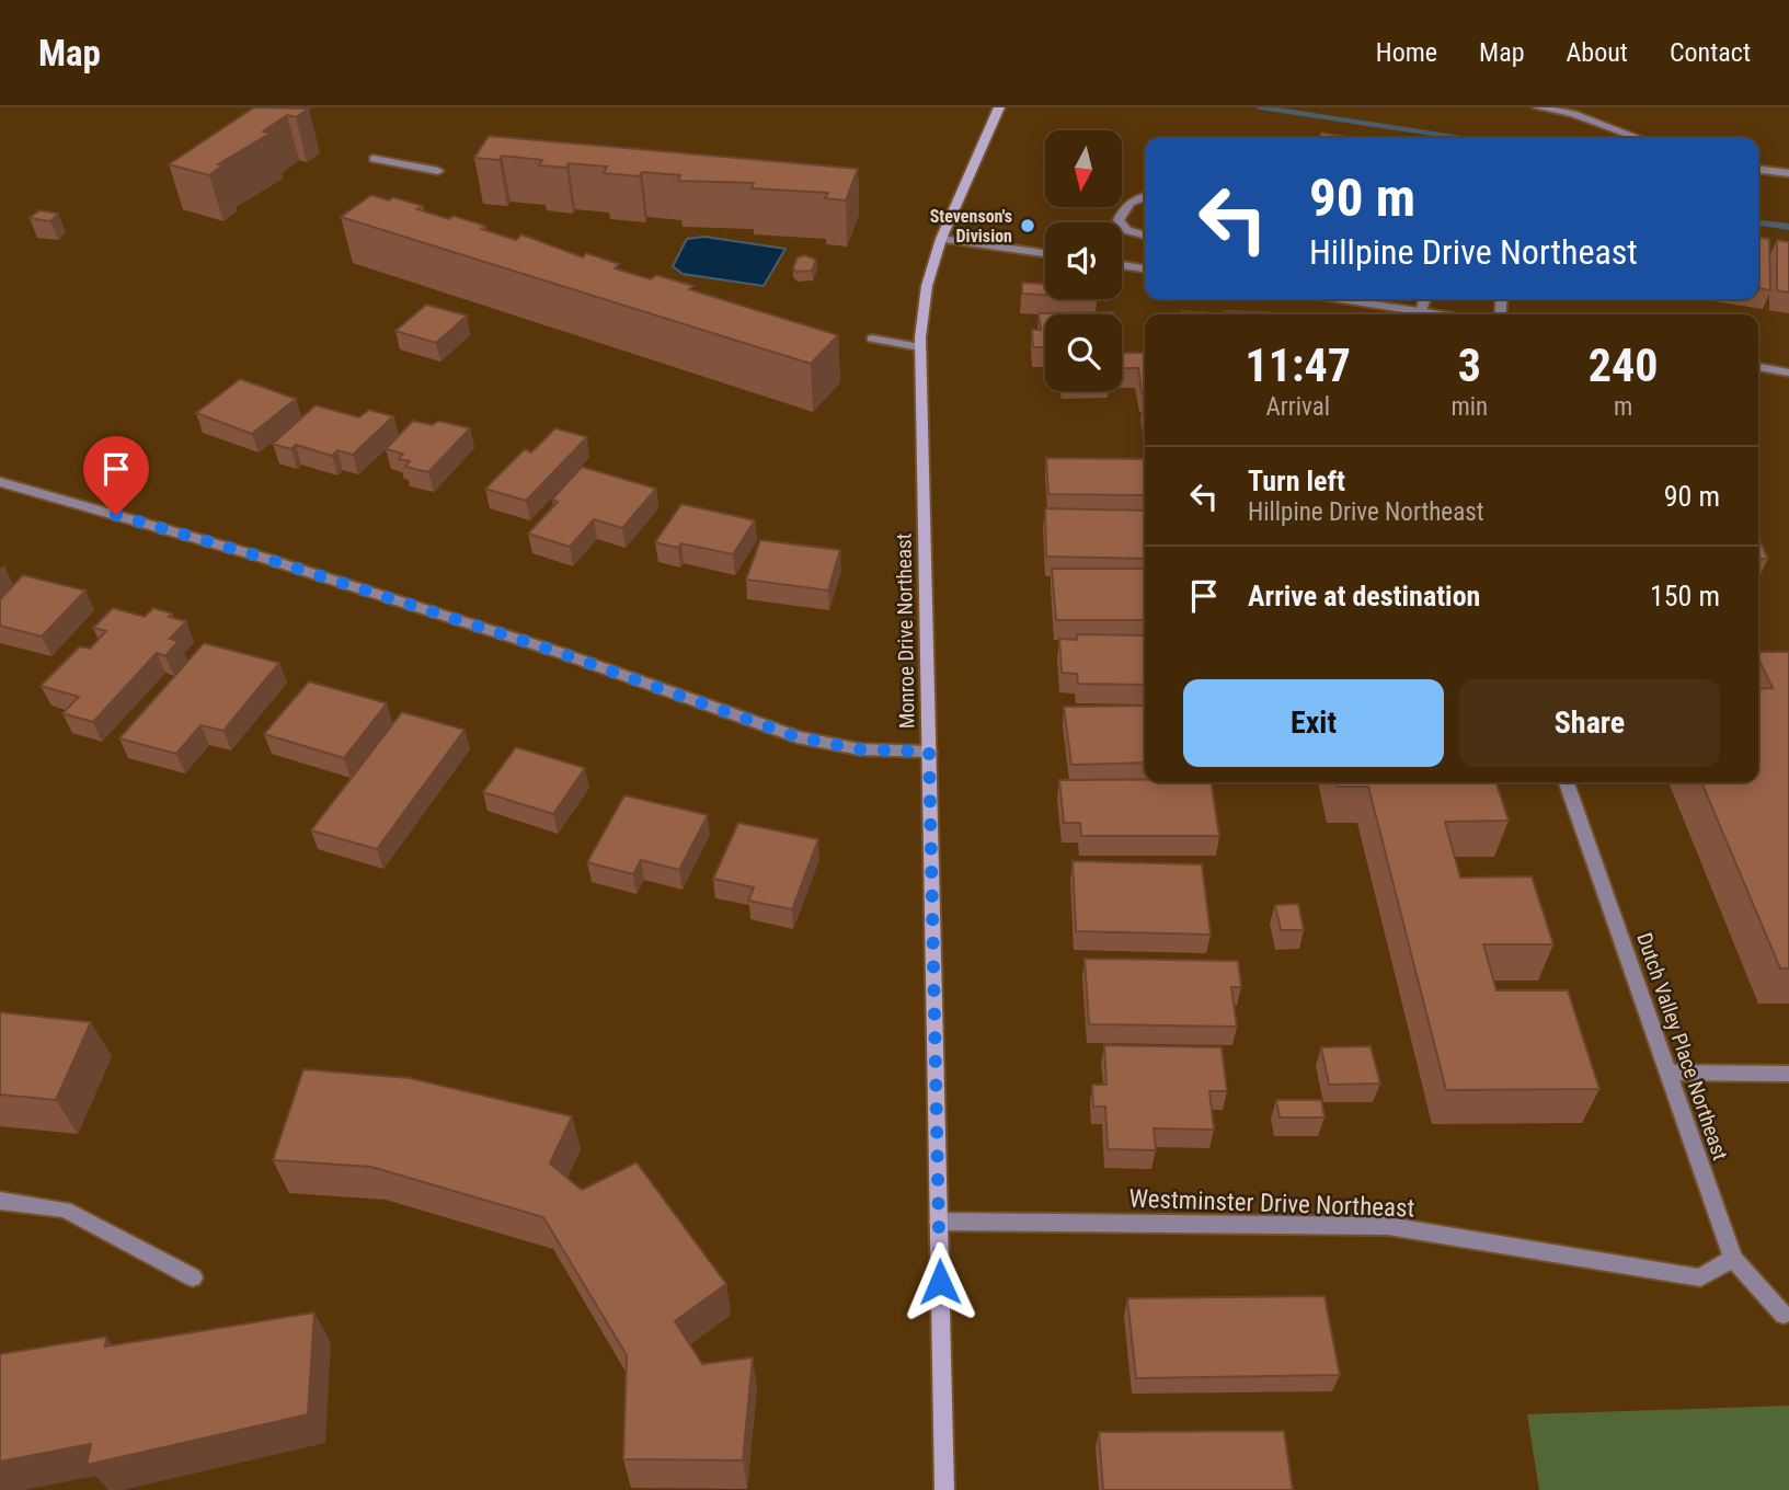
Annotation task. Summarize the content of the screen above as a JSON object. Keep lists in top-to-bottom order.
{
  "streets": {
    "main road": ["Monroe Drive Northeast"],
    "street": ["Dutch Valley Place Northeast", "Westminster Drive Northeast"]
  },
  "crossings": [
    ["Monroe Drive Northeast", "Westminster Drive Northeast"],
    ["Dutch Valley Place Northeast", "Westminster Drive Northeast"]
  ],
  "places": ["Stevenson's Division"],
  "north": "bottom",
  "page": {
    "header": "Map",
    "nav": [
      "Home",
      "Map",
      "About",
      "Contact"
    ],
    "turn": ["90 m", "Hillpine Drive Northeast"],
    "eta": [
      "11:47",
      "Arrival",
      "3",
      "min",
      "240",
      "m"
    ],
    "list": [
      {
        "name": "Turn left",
        "note": "Hillpine Drive Northeast",
        "value": "90 m"
      },
      {
        "name": "Arrive at destination",
        "value": "150 m"
      }
    ],
    "buttons": ["Exit", "Share"]
  }
}
